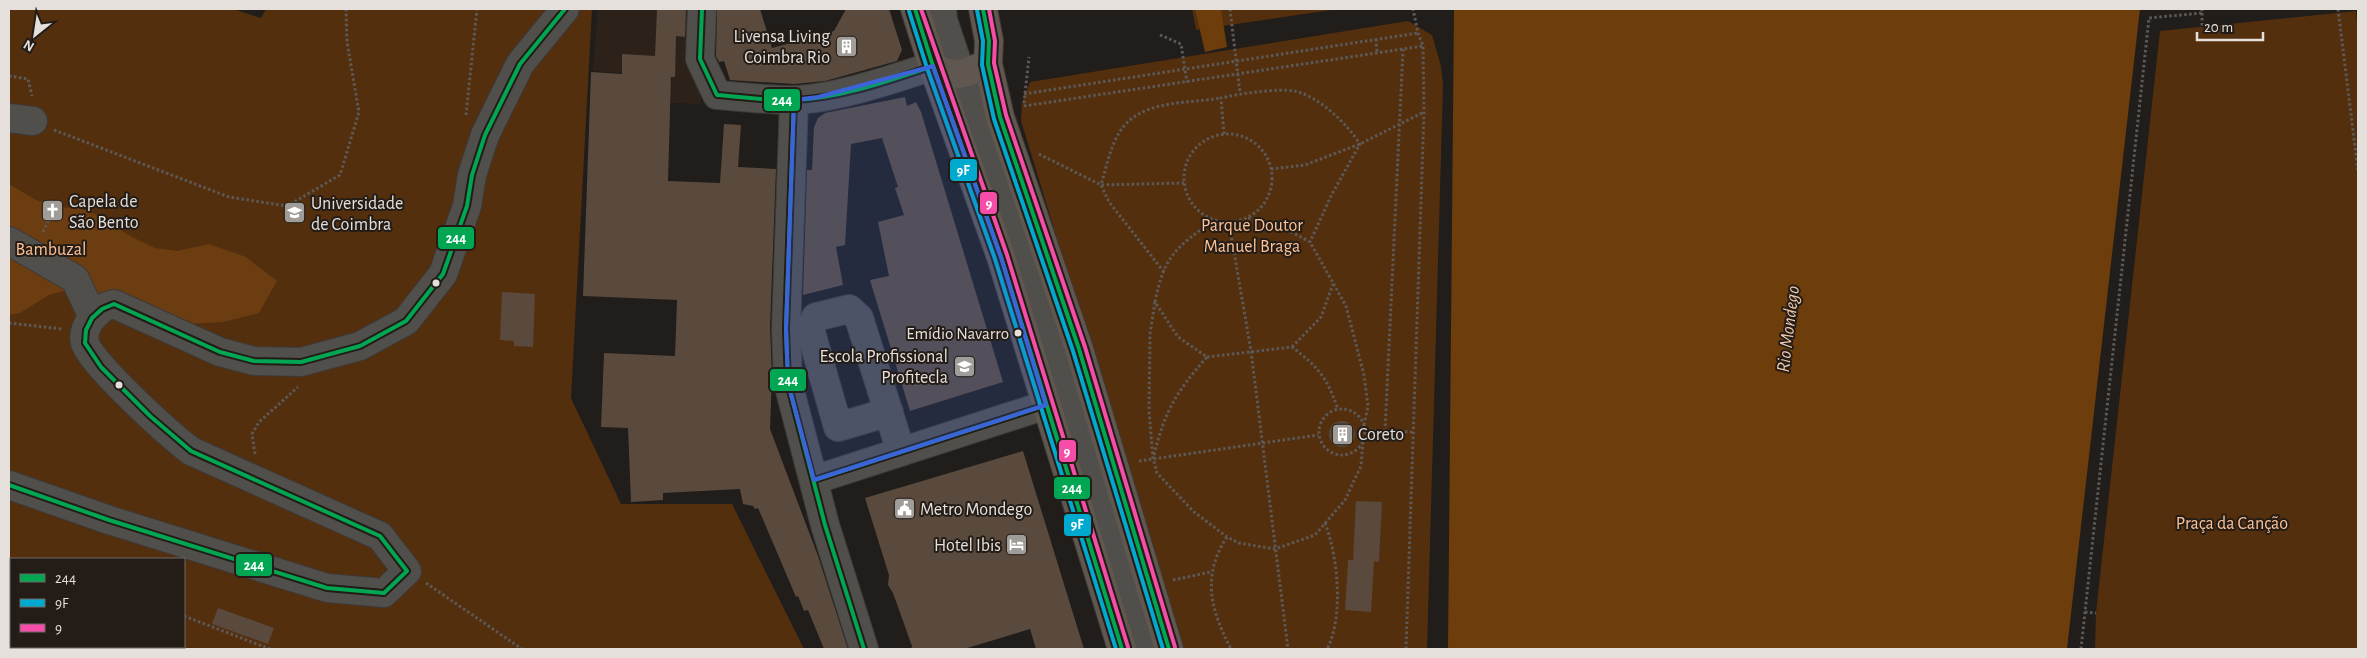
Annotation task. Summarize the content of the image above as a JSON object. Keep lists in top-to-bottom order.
{
  "water": ["Rio Mondego"],
  "parks": ["Parque Doutor Manuel Braga", "Bambuzal", "Praça da Canção"],
  "places": {
    "building": ["Livensa Living Coimbra Rio", "Coreto"],
    "church": ["Capela de São Bento"],
    "school or university": ["Universidade de Coimbra", "Escola Profissional Profitecla"],
    "other": ["Emídio Navarro"],
    "public building": ["Metro Mondego"],
    "hotel": ["Hotel Ibis"]
  },
  "lines": ["transit line 244", "transit line 9", "transit line 9F"],
  "legend": ["244", "9F", "9"],
  "scale_bar": "20 m",
  "north": "bottom left"
}
